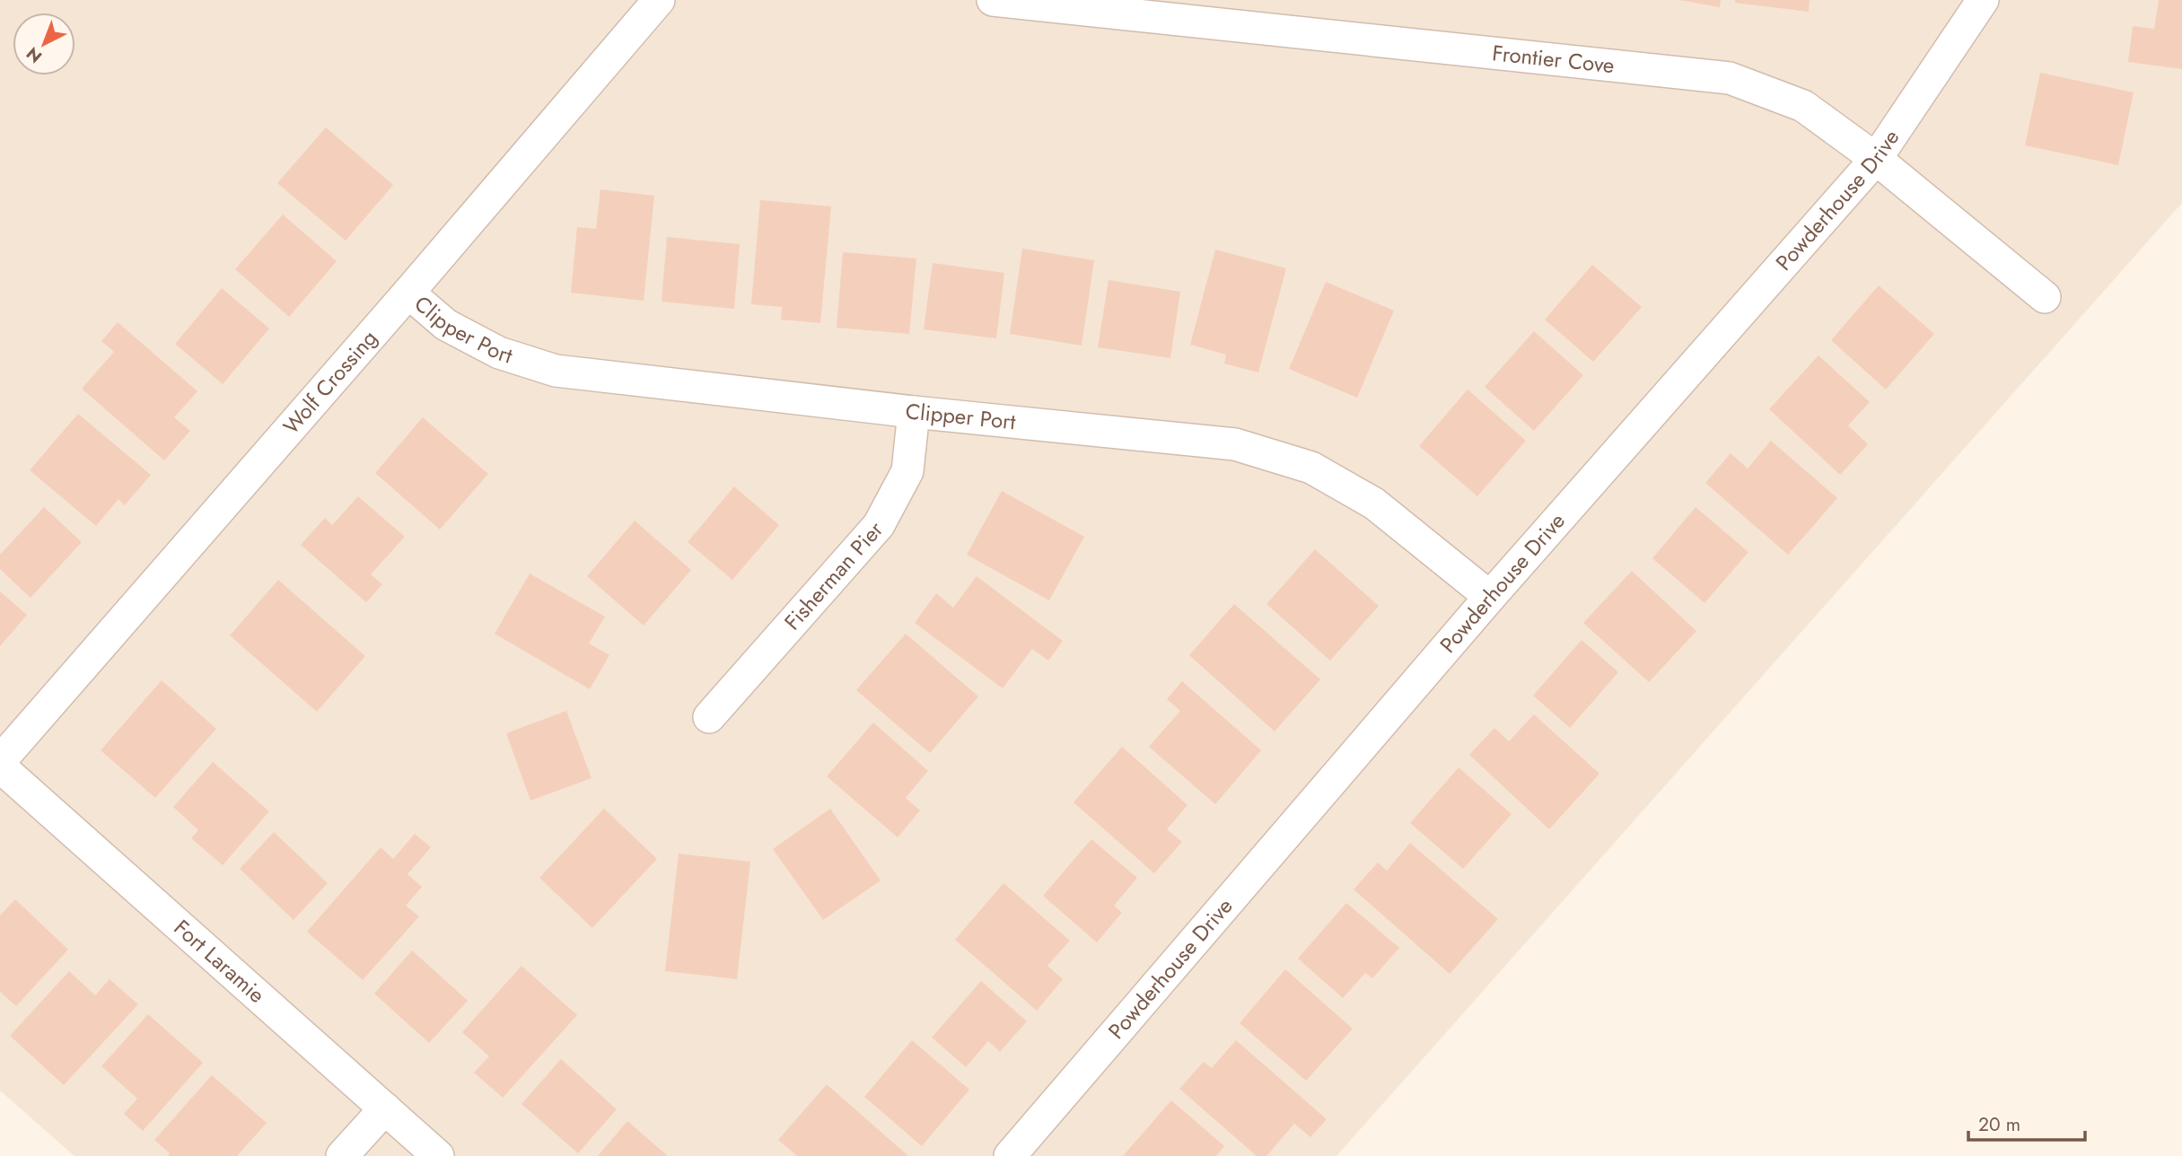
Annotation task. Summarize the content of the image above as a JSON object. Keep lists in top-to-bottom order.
{
  "streets": {
    "street": [
      "Frontier Cove",
      "Powderhouse Drive",
      "Clipper Port",
      "Wolf Crossing",
      "Fisherman Pier",
      "Fort Laramie"
    ]
  },
  "crossings": [
    ["Frontier Cove", "Powderhouse Drive"],
    ["Powderhouse Drive", "Clipper Port"],
    ["Clipper Port", "Wolf Crossing"],
    ["Clipper Port", "Fisherman Pier"]
  ],
  "scale_bar": "20 m",
  "north": "bottom left"
}
